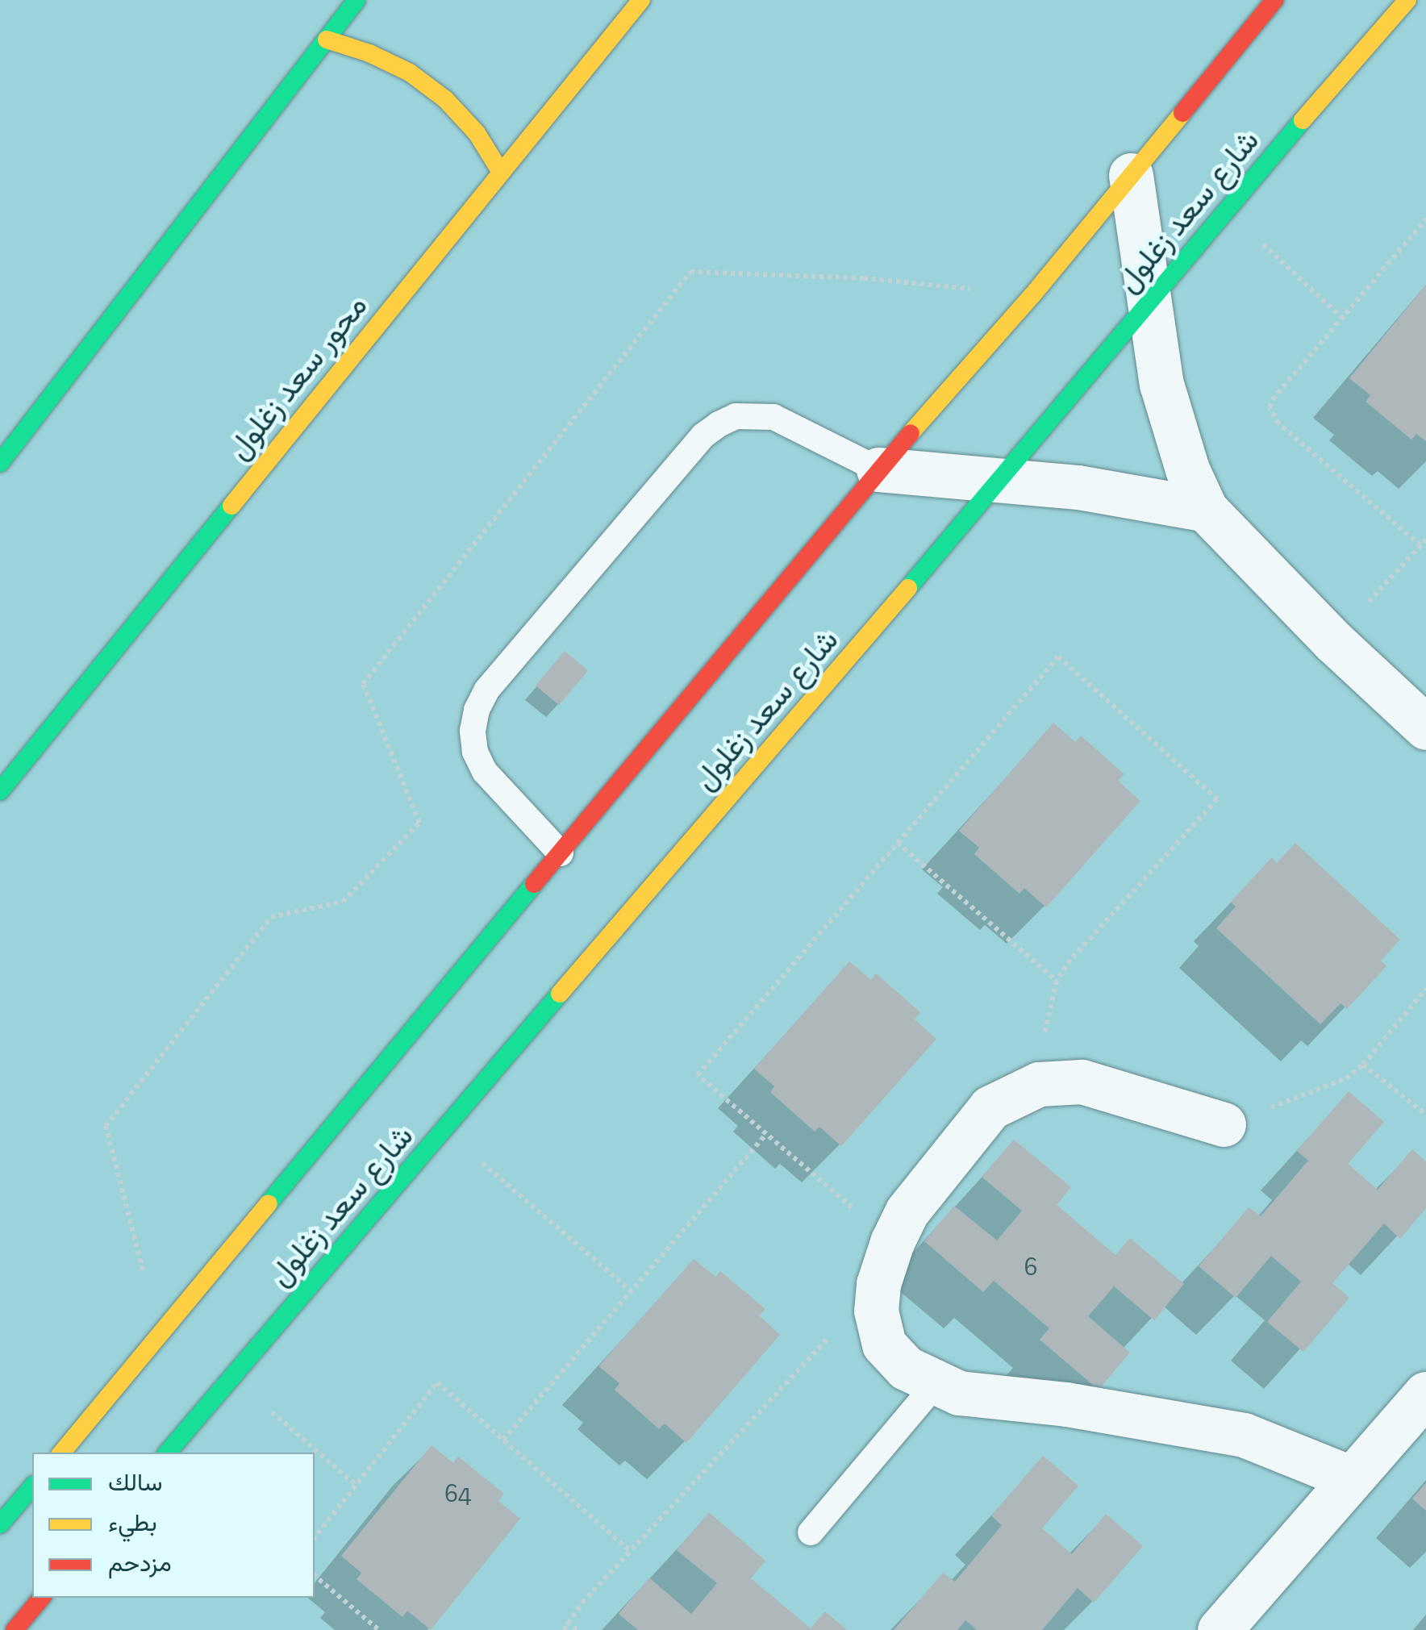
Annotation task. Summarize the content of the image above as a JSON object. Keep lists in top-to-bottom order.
{
  "streets": {
    "street": ["شارع سعد زغلول", "محور سعد زغلول"]
  },
  "house_numbers": ["6", "64"],
  "legend": ["سالك", "بطيء", "مزدحم"]
}
